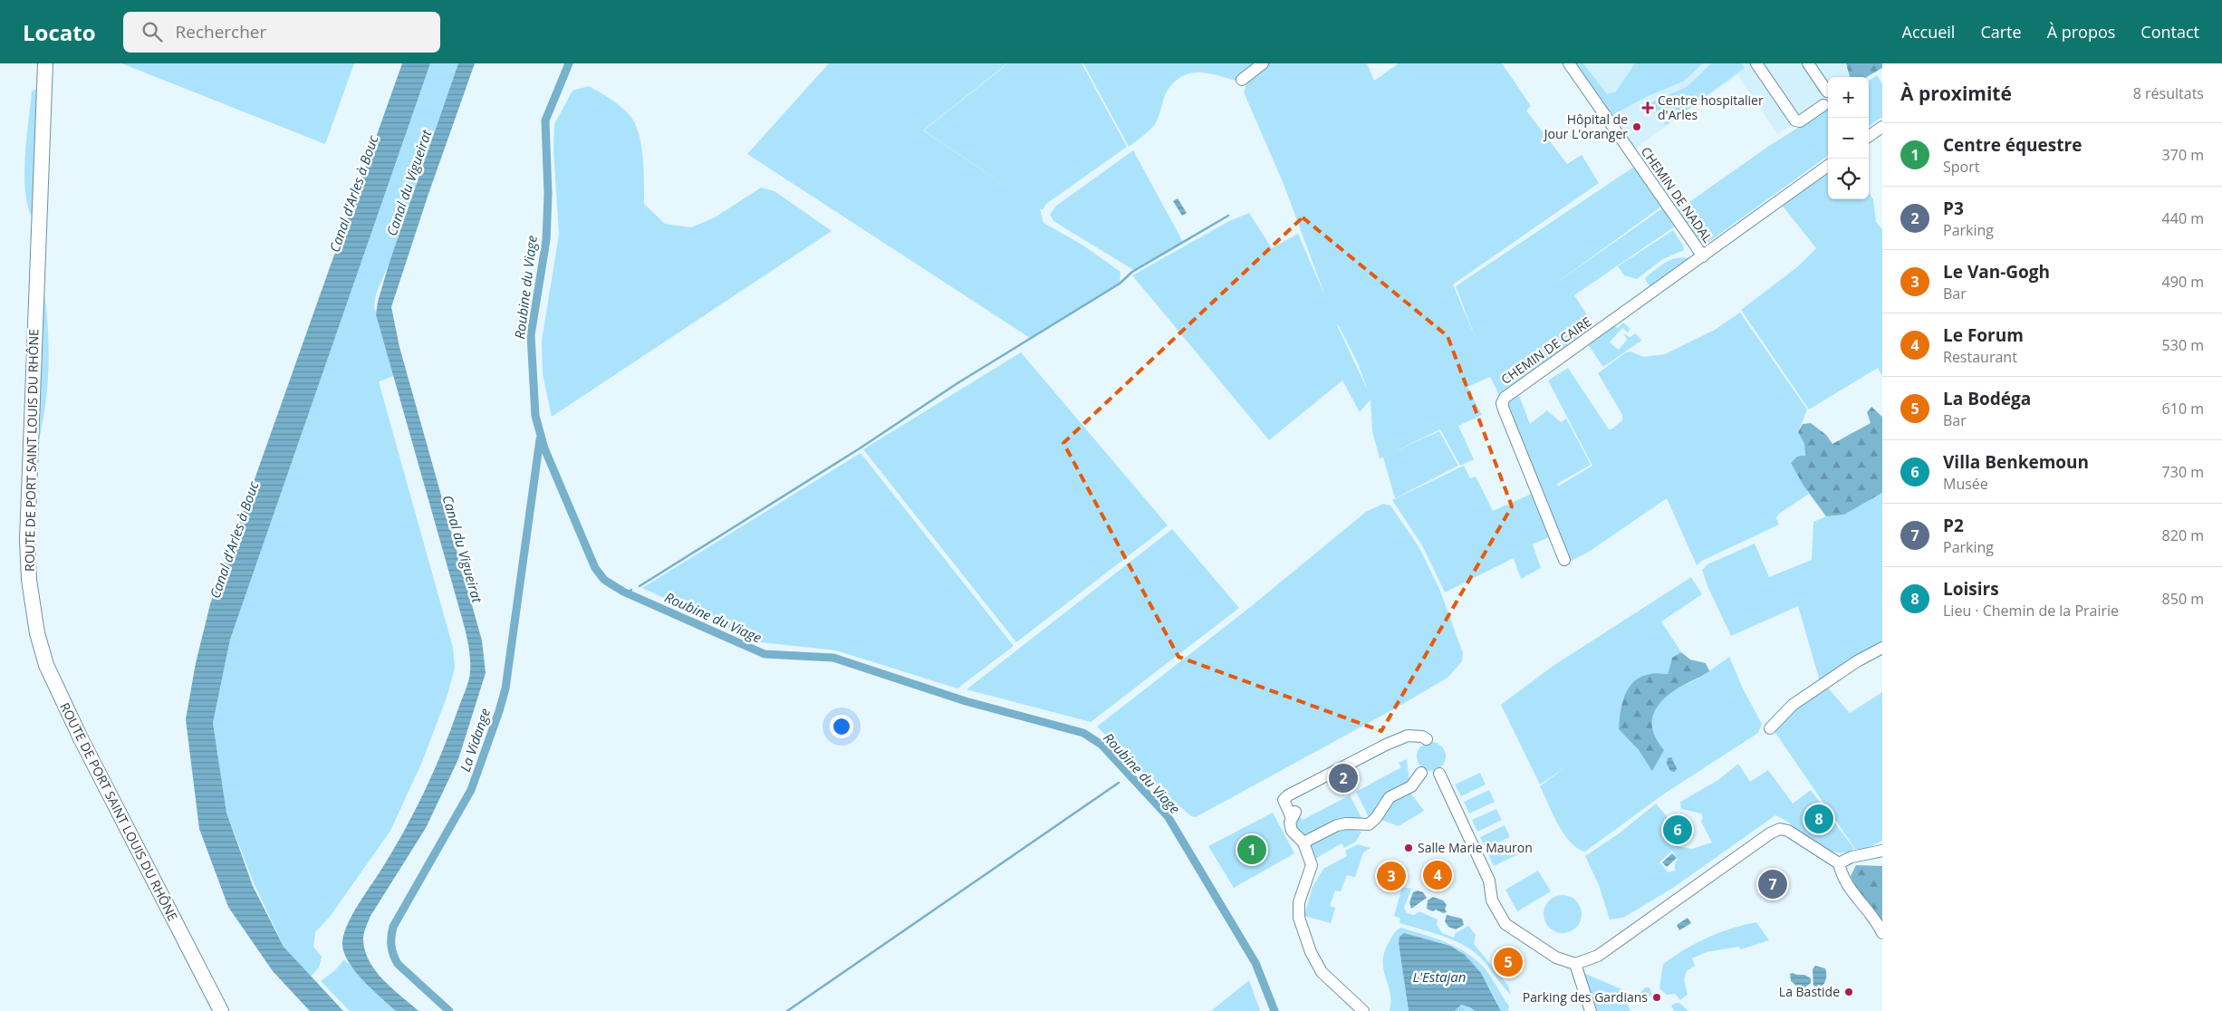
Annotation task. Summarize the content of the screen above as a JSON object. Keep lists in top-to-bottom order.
{
  "streets": {
    "main road": ["ROUTE DE PORT SAINT LOUIS DU RHÔNE"],
    "street": ["CHEMIN DE NADAL", "CHEMIN DE CAIRE"]
  },
  "crossings": [
    ["CHEMIN DE NADAL", "CHEMIN DE CAIRE"]
  ],
  "water": [
    "Canal du Vigueirat",
    "Canal d'Arles à Bouc",
    "Roubine du Viage",
    "La Vidange",
    "L'Estajan"
  ],
  "places": {
    "health": ["Centre hospitalier d'Arles"],
    "other": [
      "Hôpital de Jour L'oranger",
      "Salle Marie Mauron",
      "La Bastide",
      "Parking des Gardians"
    ]
  },
  "page": {
    "header": "Locato",
    "search": "Rechercher",
    "nav": [
      "Accueil",
      "Carte",
      "À propos",
      "Contact"
    ],
    "heading": ["À proximité", "8 résultats"],
    "map_buttons": ["+", "−"],
    "list": [
      {
        "mark": "1",
        "name": "Centre équestre",
        "note": "Sport",
        "value": "370 m"
      },
      {
        "mark": "2",
        "name": "P3",
        "note": "Parking",
        "value": "440 m"
      },
      {
        "mark": "3",
        "name": "Le Van-Gogh",
        "note": "Bar",
        "value": "490 m"
      },
      {
        "mark": "4",
        "name": "Le Forum",
        "note": "Restaurant",
        "value": "530 m"
      },
      {
        "mark": "5",
        "name": "La Bodéga",
        "note": "Bar",
        "value": "610 m"
      },
      {
        "mark": "6",
        "name": "Villa Benkemoun",
        "note": "Musée",
        "value": "730 m"
      },
      {
        "mark": "7",
        "name": "P2",
        "note": "Parking",
        "value": "820 m"
      },
      {
        "mark": "8",
        "name": "Loisirs",
        "note": "Lieu · Chemin de la Prairie",
        "value": "850 m"
      }
    ],
    "pins": [
      "2",
      "8",
      "6",
      "1",
      "4",
      "3",
      "7",
      "5"
    ]
  }
}
